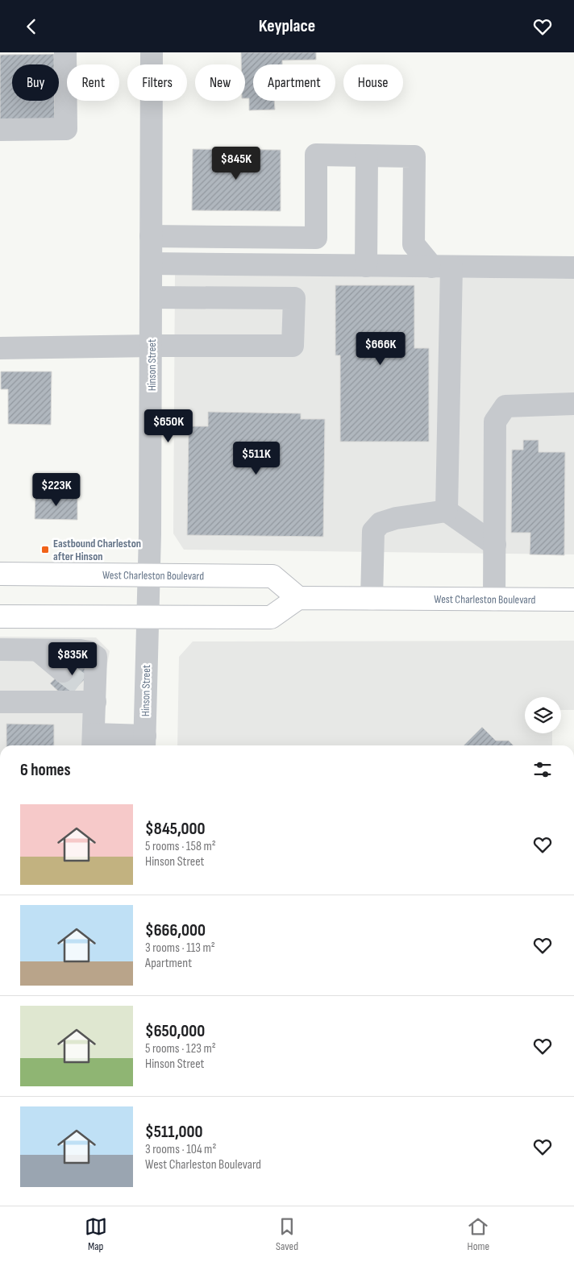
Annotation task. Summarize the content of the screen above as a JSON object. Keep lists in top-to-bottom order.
{
  "streets": {
    "main road": ["West Charleston Boulevard"],
    "street": ["Hinson Street"]
  },
  "crossings": [
    ["Hinson Street", "West Charleston Boulevard"]
  ],
  "places": {
    "transit": ["Eastbound Charleston after Hinson"]
  },
  "page": {
    "header": "Keyplace",
    "chip": [
      "Buy",
      "Rent",
      "Filters",
      "New",
      "Apartment",
      "House"
    ],
    "price": [
      "$845K",
      "$666K",
      "$650K",
      "$511K",
      "$223K",
      "$835K"
    ],
    "heading": "6 homes",
    "list": [
      {
        "name": "$845,000",
        "note": "5 rooms · 158 m² · Hinson Street"
      },
      {
        "name": "$666,000",
        "note": "3 rooms · 113 m² · Apartment"
      },
      {
        "name": "$650,000",
        "note": "5 rooms · 123 m² · Hinson Street"
      },
      {
        "name": "$511,000",
        "note": "3 rooms · 104 m² · West Charleston Boulevard"
      }
    ],
    "tabs": ["Map", "Saved", "Home"]
  }
}
